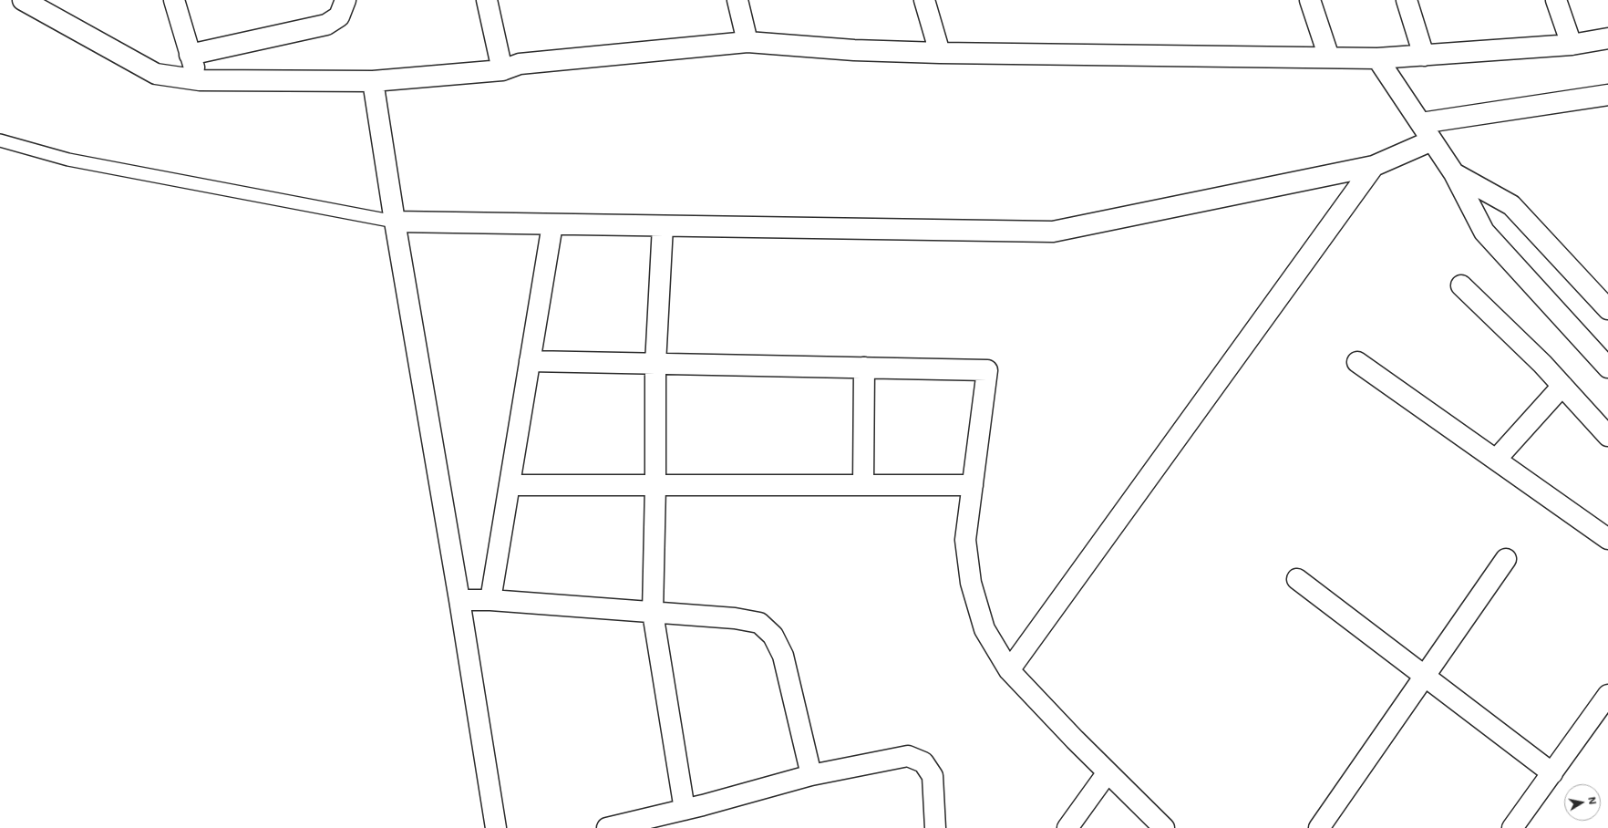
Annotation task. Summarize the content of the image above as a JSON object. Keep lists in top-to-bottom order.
{
  "north": "right"
}
